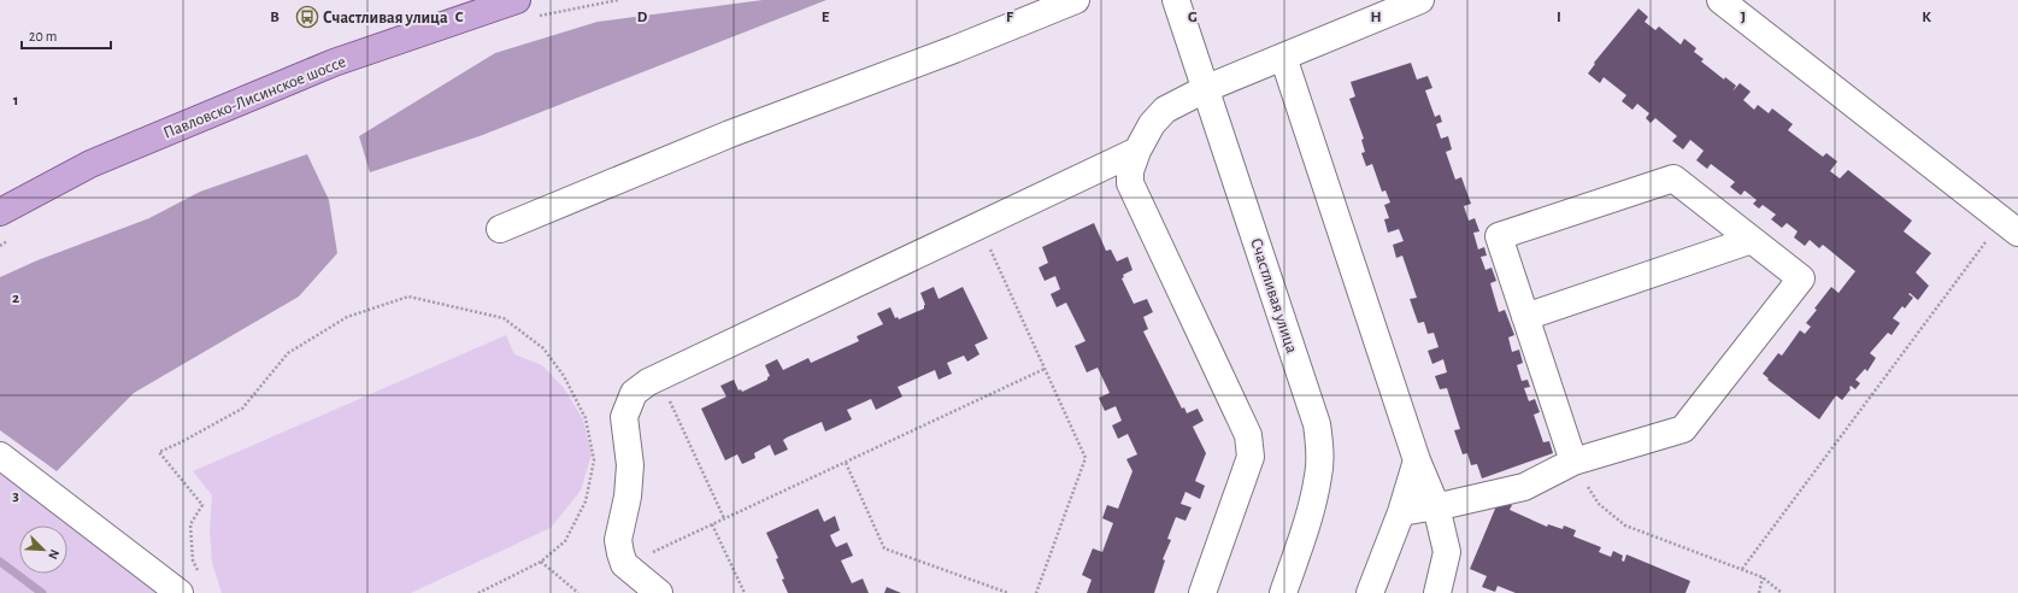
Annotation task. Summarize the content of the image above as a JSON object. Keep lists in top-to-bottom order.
{
  "streets": {
    "main road": ["Павловско-Лисинское шоссе"],
    "street": ["Счастливая улица"]
  },
  "places": {
    "bus stop": ["Счастливая улица"]
  },
  "scale_bar": "20 m",
  "north": "bottom right",
  "grid": {
    "columns": [
      "B",
      "C",
      "D",
      "E",
      "F",
      "G",
      "H",
      "I",
      "J",
      "K"
    ],
    "rows": ["1", "2", "3"]
  }
}
